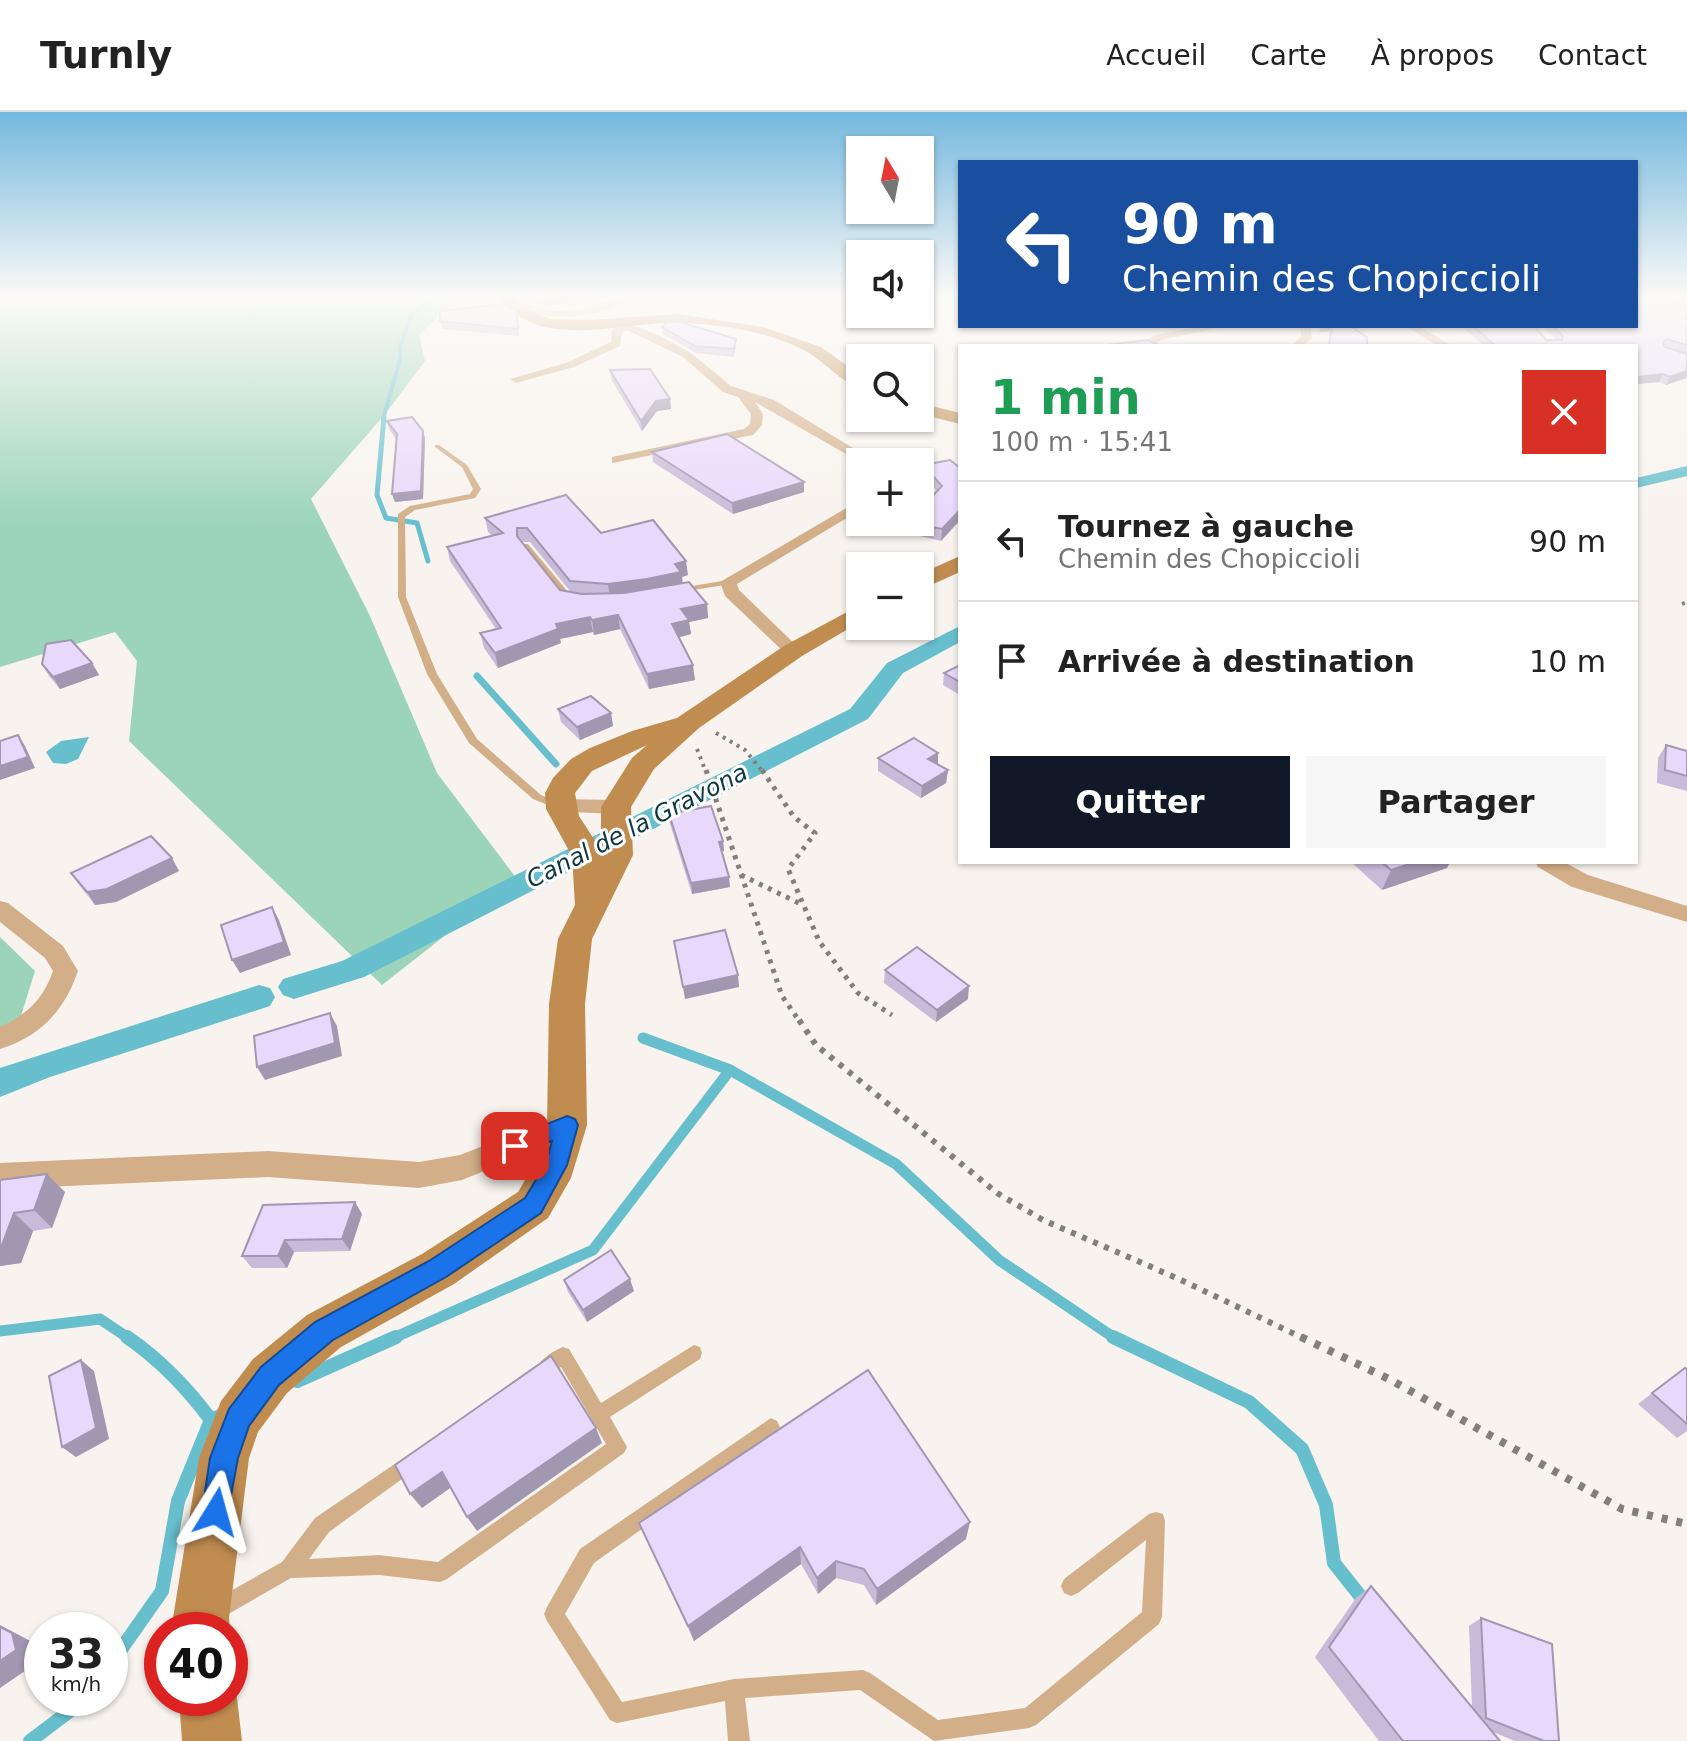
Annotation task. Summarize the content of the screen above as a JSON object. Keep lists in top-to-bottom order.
{
  "water": ["Canal de la Gravona"],
  "north": "top",
  "page": {
    "header": "Turnly",
    "nav": [
      "Accueil",
      "Carte",
      "À propos",
      "Contact"
    ],
    "map_buttons": ["+", "−"],
    "turn": ["90 m", "Chemin des Chopiccioli"],
    "heading": ["1 min", "100 m · 15:41"],
    "list": [
      {
        "name": "Tournez à gauche",
        "note": "Chemin des Chopiccioli",
        "value": "90 m"
      },
      {
        "name": "Arrivée à destination",
        "value": "10 m"
      }
    ],
    "buttons": ["Quitter", "Partager"],
    "speed": "33 km/h",
    "limit": "40"
  }
}
